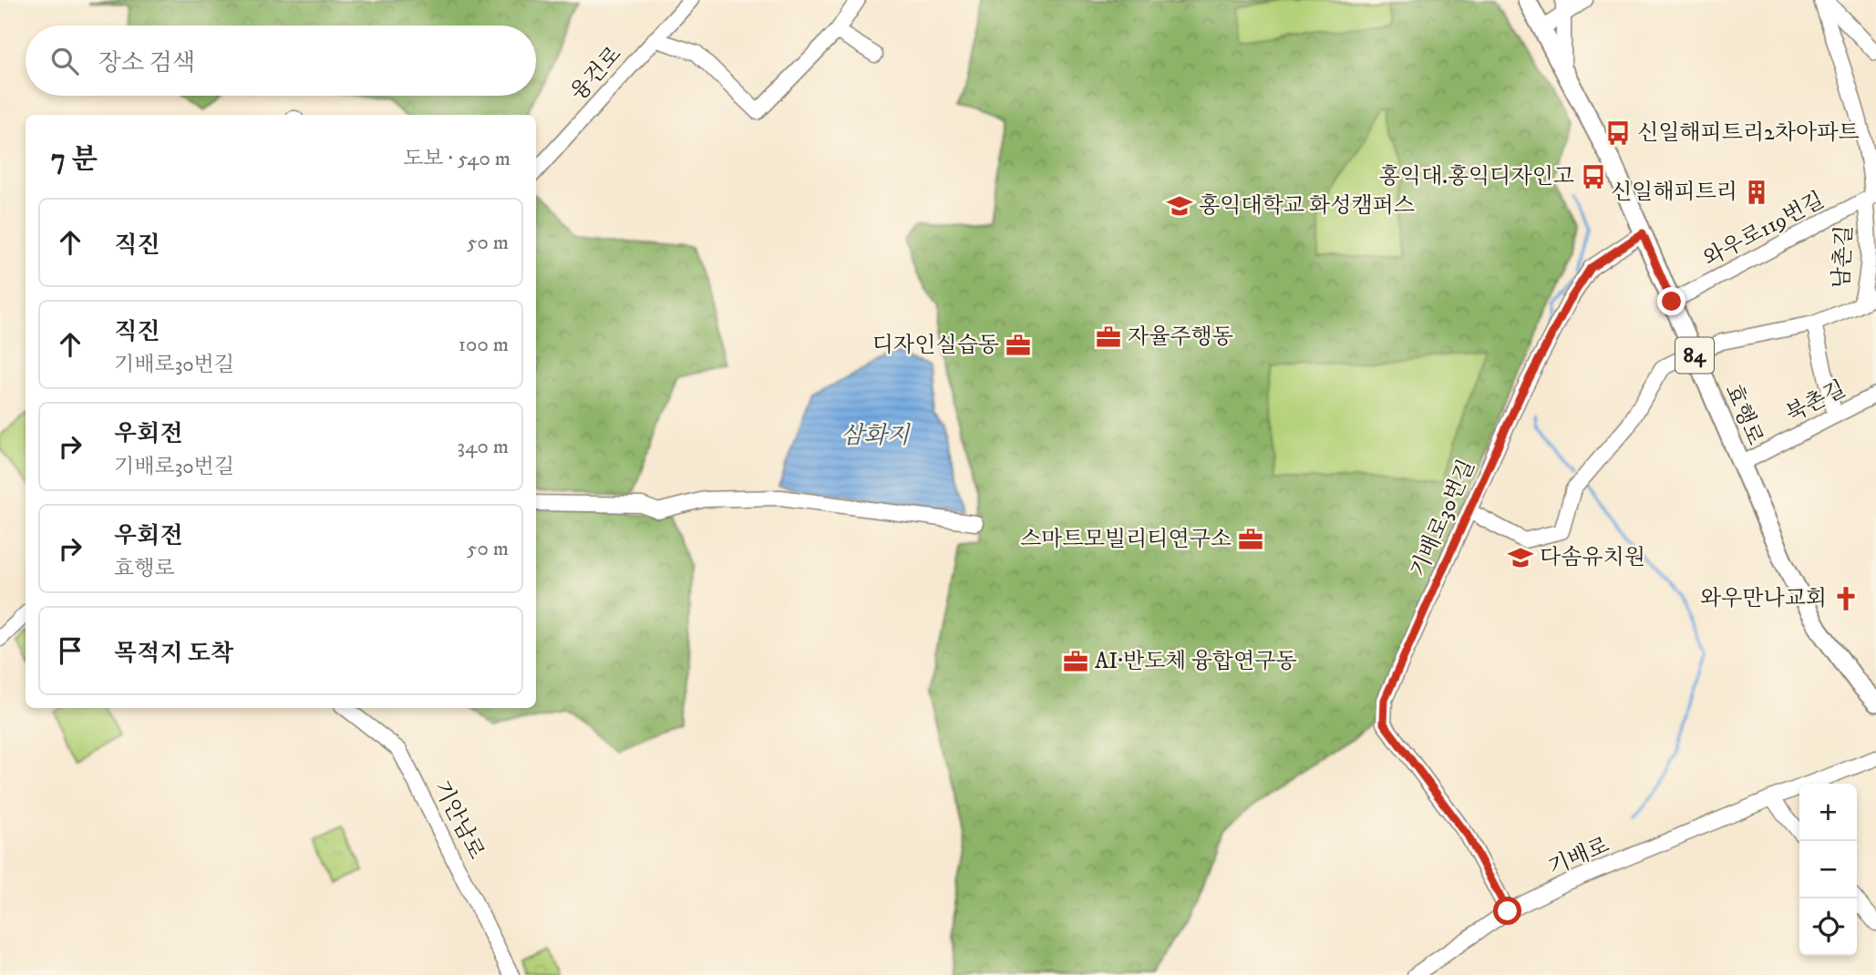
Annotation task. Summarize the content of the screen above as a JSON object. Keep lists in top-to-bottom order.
{
  "streets": {
    "main road": ["84", "효행로"],
    "street": [
      "융건로",
      "와우로119번길",
      "남촌길",
      "북촌길",
      "기배로30번길",
      "기안남로",
      "기배로"
    ]
  },
  "crossings": [
    ["와우로119번길", "남촌길"],
    ["와우로119번길", "효행로"],
    ["북촌길", "효행로"],
    ["효행로", "기배로30번길"],
    ["기배로30번길", "기배로"]
  ],
  "water": ["삼화지"],
  "places": {
    "bus stop": ["신일해피트리2차아파트", "홍익대.홍익디자인고"],
    "building": ["신일해피트리"],
    "school or university": ["홍익대학교 화성캠퍼스", "다솜유치원"],
    "office": [
      "자율주행동",
      "디자인실습동",
      "스마트모빌리티연구소",
      "AI·반도체 융합연구동"
    ],
    "church": ["와우만나교회"]
  },
  "page": {
    "search": "장소 검색",
    "heading": ["7 분", "도보 · 540 m"],
    "list": [
      ["직진", "50 m"],
      ["직진", "기배로30번길", "100 m"],
      ["우회전", "기배로30번길", "340 m"],
      ["우회전", "효행로", "50 m"],
      "목적지 도착"
    ],
    "map_buttons": ["+", "−"]
  }
}
